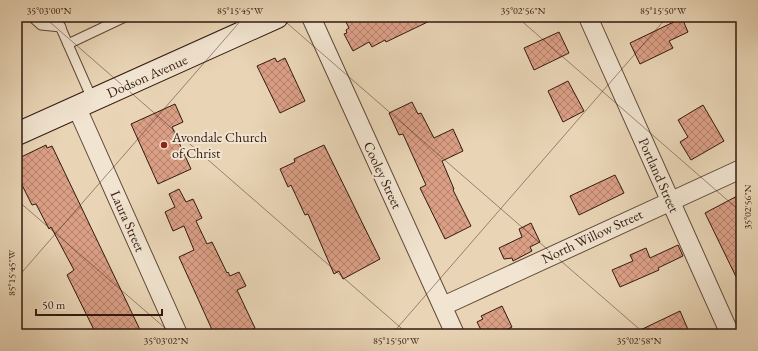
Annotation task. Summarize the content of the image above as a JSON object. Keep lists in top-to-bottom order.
{
  "streets": {
    "main road": ["Dodson Avenue"],
    "street": [
      "Cooley Street",
      "Portland Street",
      "Laura Street",
      "North Willow Street"
    ]
  },
  "crossings": [
    ["Dodson Avenue", "Laura Street"],
    ["Cooley Street", "North Willow Street"],
    ["Portland Street", "North Willow Street"]
  ],
  "places": ["Avondale Church of Christ"],
  "scale_bar": "50 m",
  "coordinates": [
    "35°03'00\"N",
    "85°15'45\"W",
    "35°02'56\"N",
    "85°15'50\"W",
    "35°03'02\"N",
    "35°02'58\"N"
  ]
}
